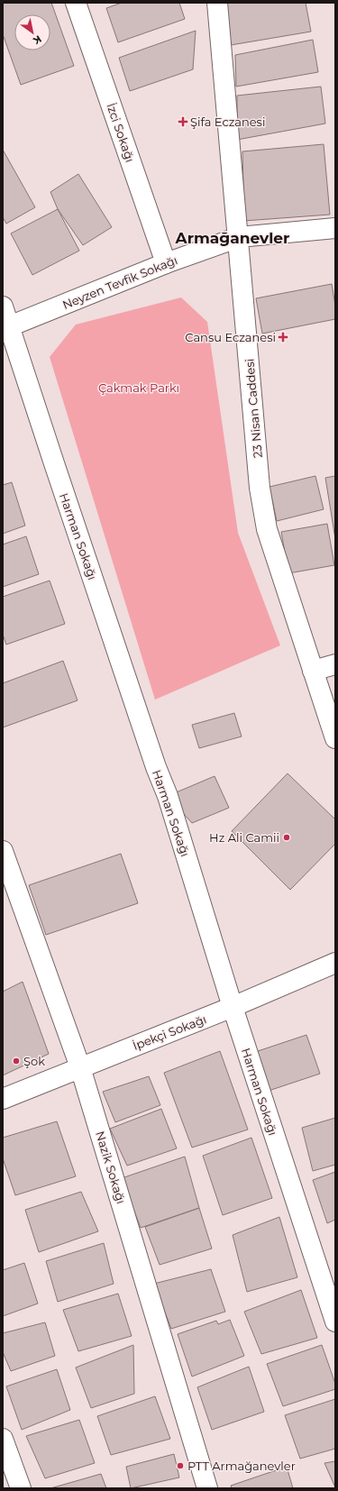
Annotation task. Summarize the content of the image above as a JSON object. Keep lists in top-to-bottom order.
{
  "streets": {
    "street": [
      "İzci Sokağı",
      "Neyzen Tevfik Sokağı",
      "23 Nisan Caddesi",
      "Harman Sokağı",
      "İpekçi Sokağı",
      "Nazik Sokağı"
    ]
  },
  "crossings": [
    ["İzci Sokağı", "Neyzen Tevfik Sokağı"],
    ["Neyzen Tevfik Sokağı", "23 Nisan Caddesi"],
    ["Neyzen Tevfik Sokağı", "Harman Sokağı"],
    ["Harman Sokağı", "İpekçi Sokağı"],
    ["İpekçi Sokağı", "Nazik Sokağı"]
  ],
  "districts": ["Armağanevler"],
  "parks": ["Çakmak Parkı"],
  "places": {
    "health": ["Şifa Eczanesi", "Cansu Eczanesi"],
    "other": ["Hz Ali Camii", "Şok", "PTT Armağanevler"]
  },
  "north": "bottom right"
}
